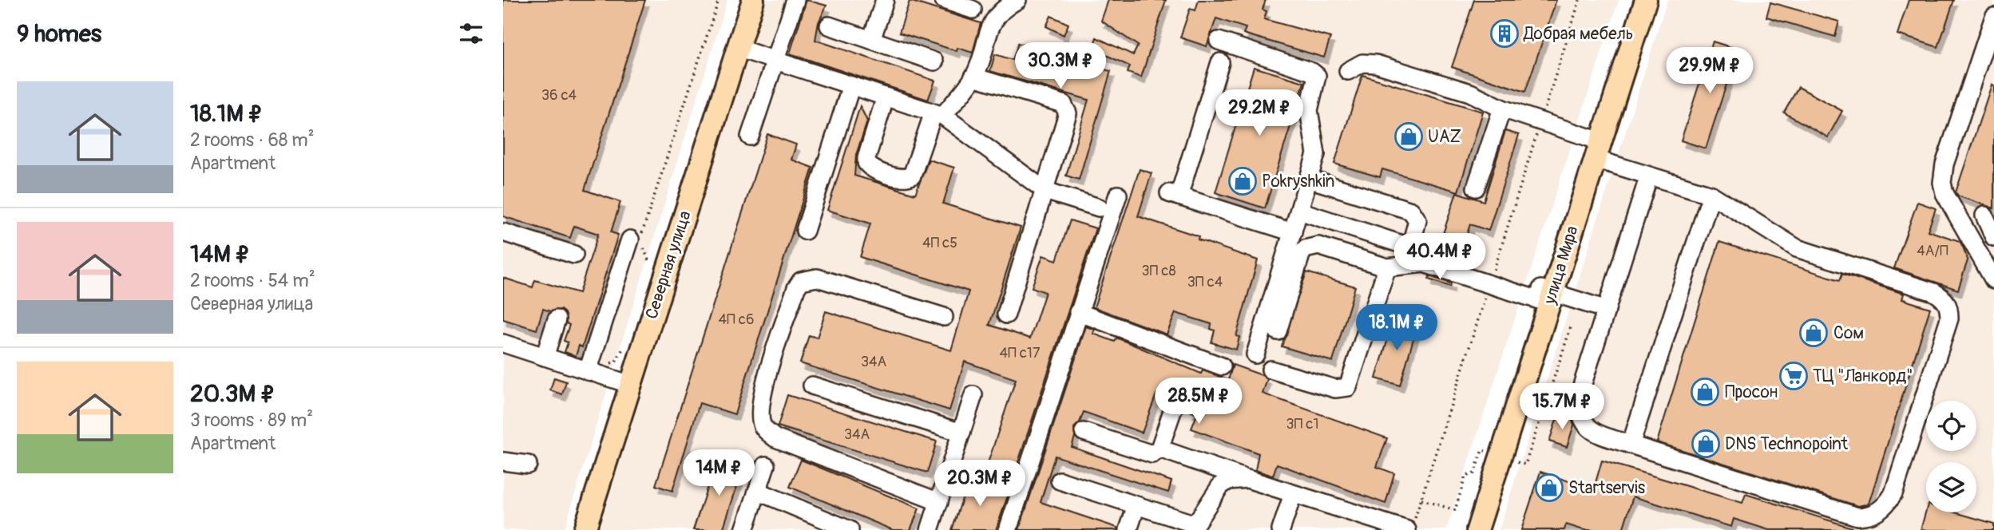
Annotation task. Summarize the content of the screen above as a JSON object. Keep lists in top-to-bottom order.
{
  "streets": {
    "main road": ["Северная улица", "улица Мира"]
  },
  "places": {
    "building": ["Добрая мебель"],
    "shop": [
      "UAZ",
      "Pokryshkin",
      "Сом",
      "Просон",
      "DNS Technopoint",
      "Startservis"
    ],
    "supermarket": ["ТЦ \"Ланкорд\""]
  },
  "house_numbers": [
    "36 с4",
    "4П с5",
    "4А/П",
    "3П с8",
    "3П с4",
    "4П с6",
    "4П с17",
    "34А",
    "3П с1",
    "34А"
  ],
  "page": {
    "heading": "9 homes",
    "price": [
      "30.3M ₽",
      "29.9M ₽",
      "29.2M ₽",
      "40.4M ₽",
      "18.1M ₽",
      "28.5M ₽",
      "15.7M ₽",
      "14M ₽",
      "20.3M ₽"
    ],
    "list": [
      {
        "name": "18.1M ₽",
        "note": "2 rooms · 68 m² · Apartment"
      },
      {
        "name": "14M ₽",
        "note": "2 rooms · 54 m² · Северная улица"
      },
      {
        "name": "20.3M ₽",
        "note": "3 rooms · 89 m² · Apartment"
      }
    ]
  }
}
